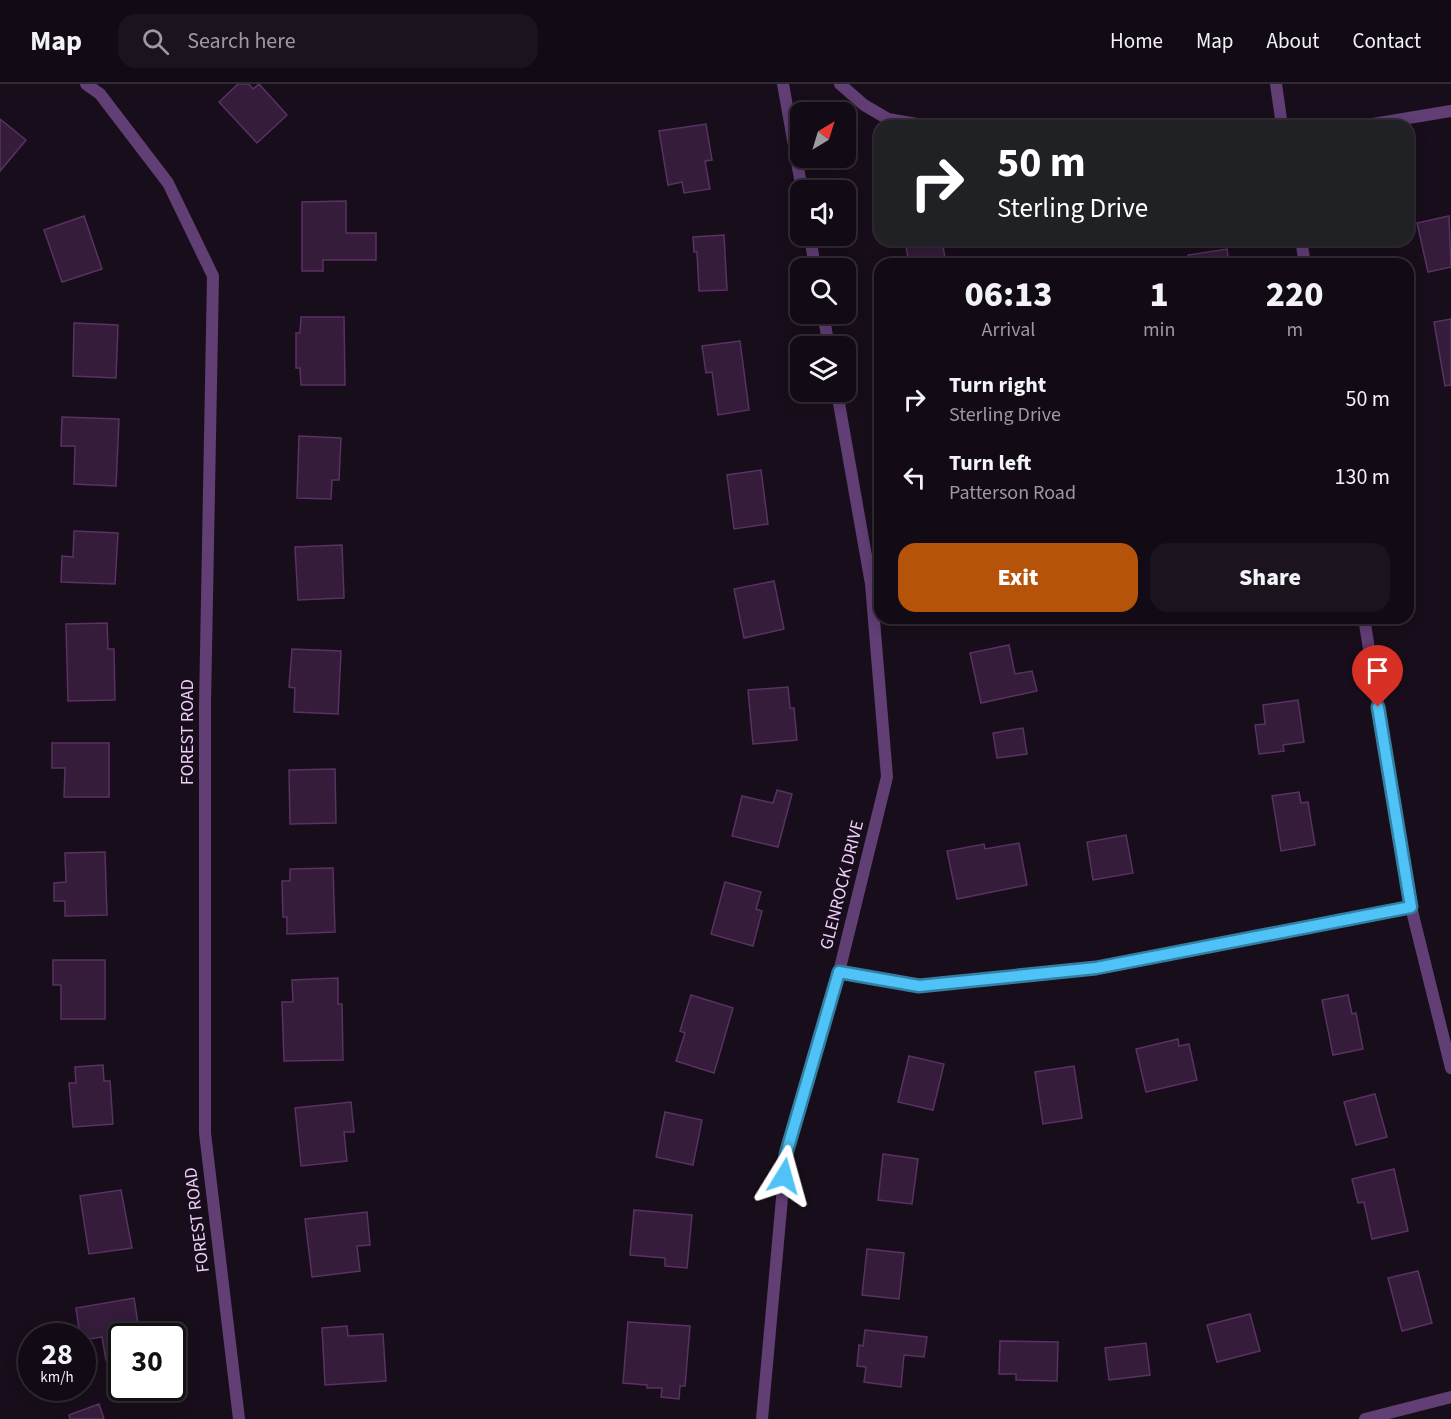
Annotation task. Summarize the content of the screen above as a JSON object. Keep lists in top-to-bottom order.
{
  "streets": {
    "street": ["FOREST ROAD", "GLENROCK DRIVE"]
  },
  "north": "top right",
  "page": {
    "header": "Map",
    "search": "Search here",
    "nav": [
      "Home",
      "Map",
      "About",
      "Contact"
    ],
    "turn": ["50 m", "Sterling Drive"],
    "eta": [
      "06:13",
      "Arrival",
      "1",
      "min",
      "220",
      "m"
    ],
    "list": [
      {
        "name": "Turn right",
        "note": "Sterling Drive",
        "value": "50 m"
      },
      {
        "name": "Turn left",
        "note": "Patterson Road",
        "value": "130 m"
      }
    ],
    "buttons": ["Exit", "Share"],
    "speed": "28 km/h",
    "limit": "30"
  }
}
